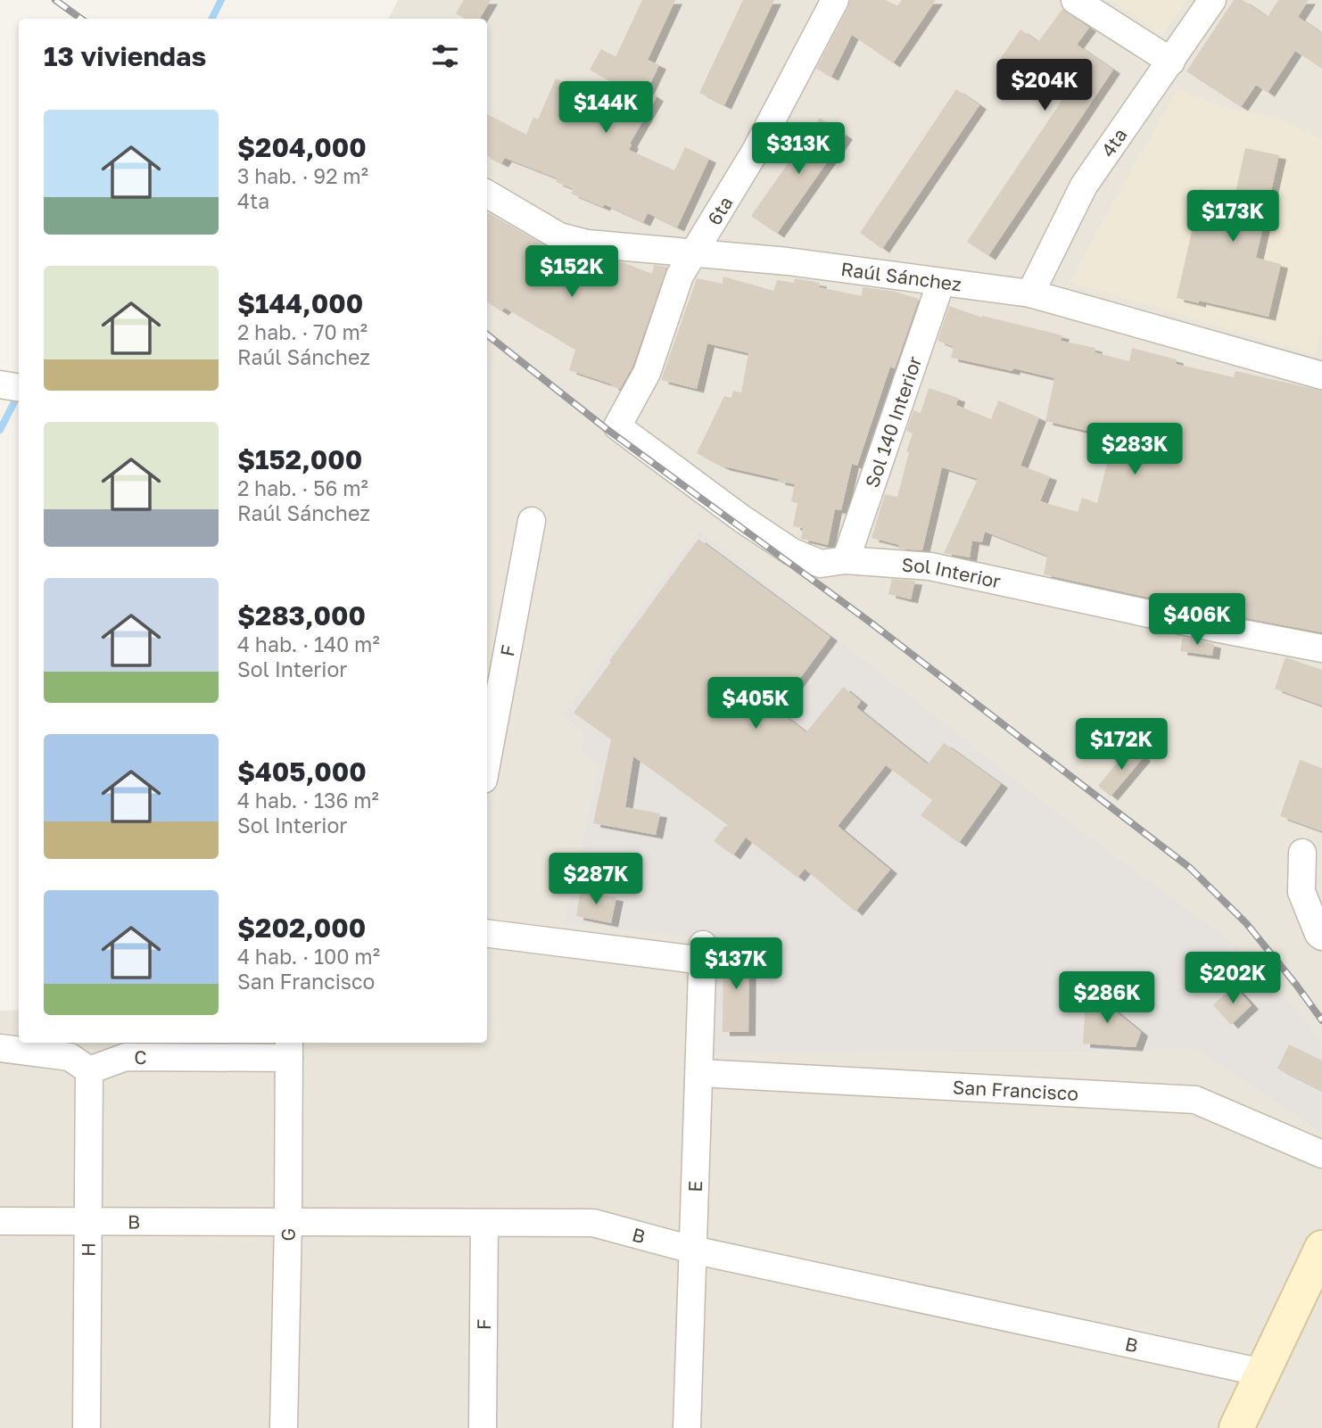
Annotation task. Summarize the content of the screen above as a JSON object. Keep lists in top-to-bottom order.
{
  "streets": {
    "street": [
      "4ta",
      "6ta",
      "Raúl Sánchez",
      "Sol 140 Interior",
      "Sol Interior",
      "F",
      "C",
      "San Francisco",
      "E",
      "B",
      "G",
      "H"
    ]
  },
  "crossings": [
    ["4ta", "Raúl Sánchez"],
    ["6ta", "Raúl Sánchez"],
    ["6ta", "Sol Interior"],
    ["Raúl Sánchez", "Sol 140 Interior"],
    ["Sol 140 Interior", "Sol Interior"],
    ["F", "B"],
    ["C", "G"],
    ["C", "H"],
    ["San Francisco", "E"],
    ["E", "B"],
    ["B", "G"],
    ["B", "H"]
  ],
  "page": {
    "heading": "13 viviendas",
    "price": [
      "$204K",
      "$144K",
      "$313K",
      "$173K",
      "$152K",
      "$283K",
      "$406K",
      "$405K",
      "$172K",
      "$287K",
      "$137K",
      "$202K",
      "$286K"
    ],
    "list": [
      {
        "name": "$204,000",
        "note": "3 hab. · 92 m² · 4ta"
      },
      {
        "name": "$144,000",
        "note": "2 hab. · 70 m² · Raúl Sánchez"
      },
      {
        "name": "$152,000",
        "note": "2 hab. · 56 m² · Raúl Sánchez"
      },
      {
        "name": "$283,000",
        "note": "4 hab. · 140 m² · Sol Interior"
      },
      {
        "name": "$405,000",
        "note": "4 hab. · 136 m² · Sol Interior"
      },
      {
        "name": "$202,000",
        "note": "4 hab. · 100 m² · San Francisco"
      }
    ]
  }
}
